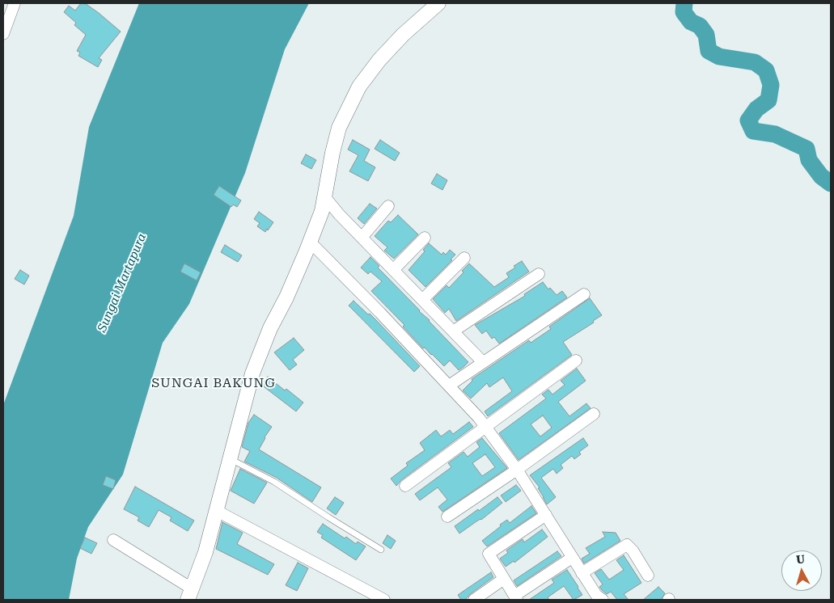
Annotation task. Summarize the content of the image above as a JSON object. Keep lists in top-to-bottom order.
{
  "districts": ["SUNGAI BAKUNG"],
  "water": ["Sungai Martapura"],
  "north": "top"
}
